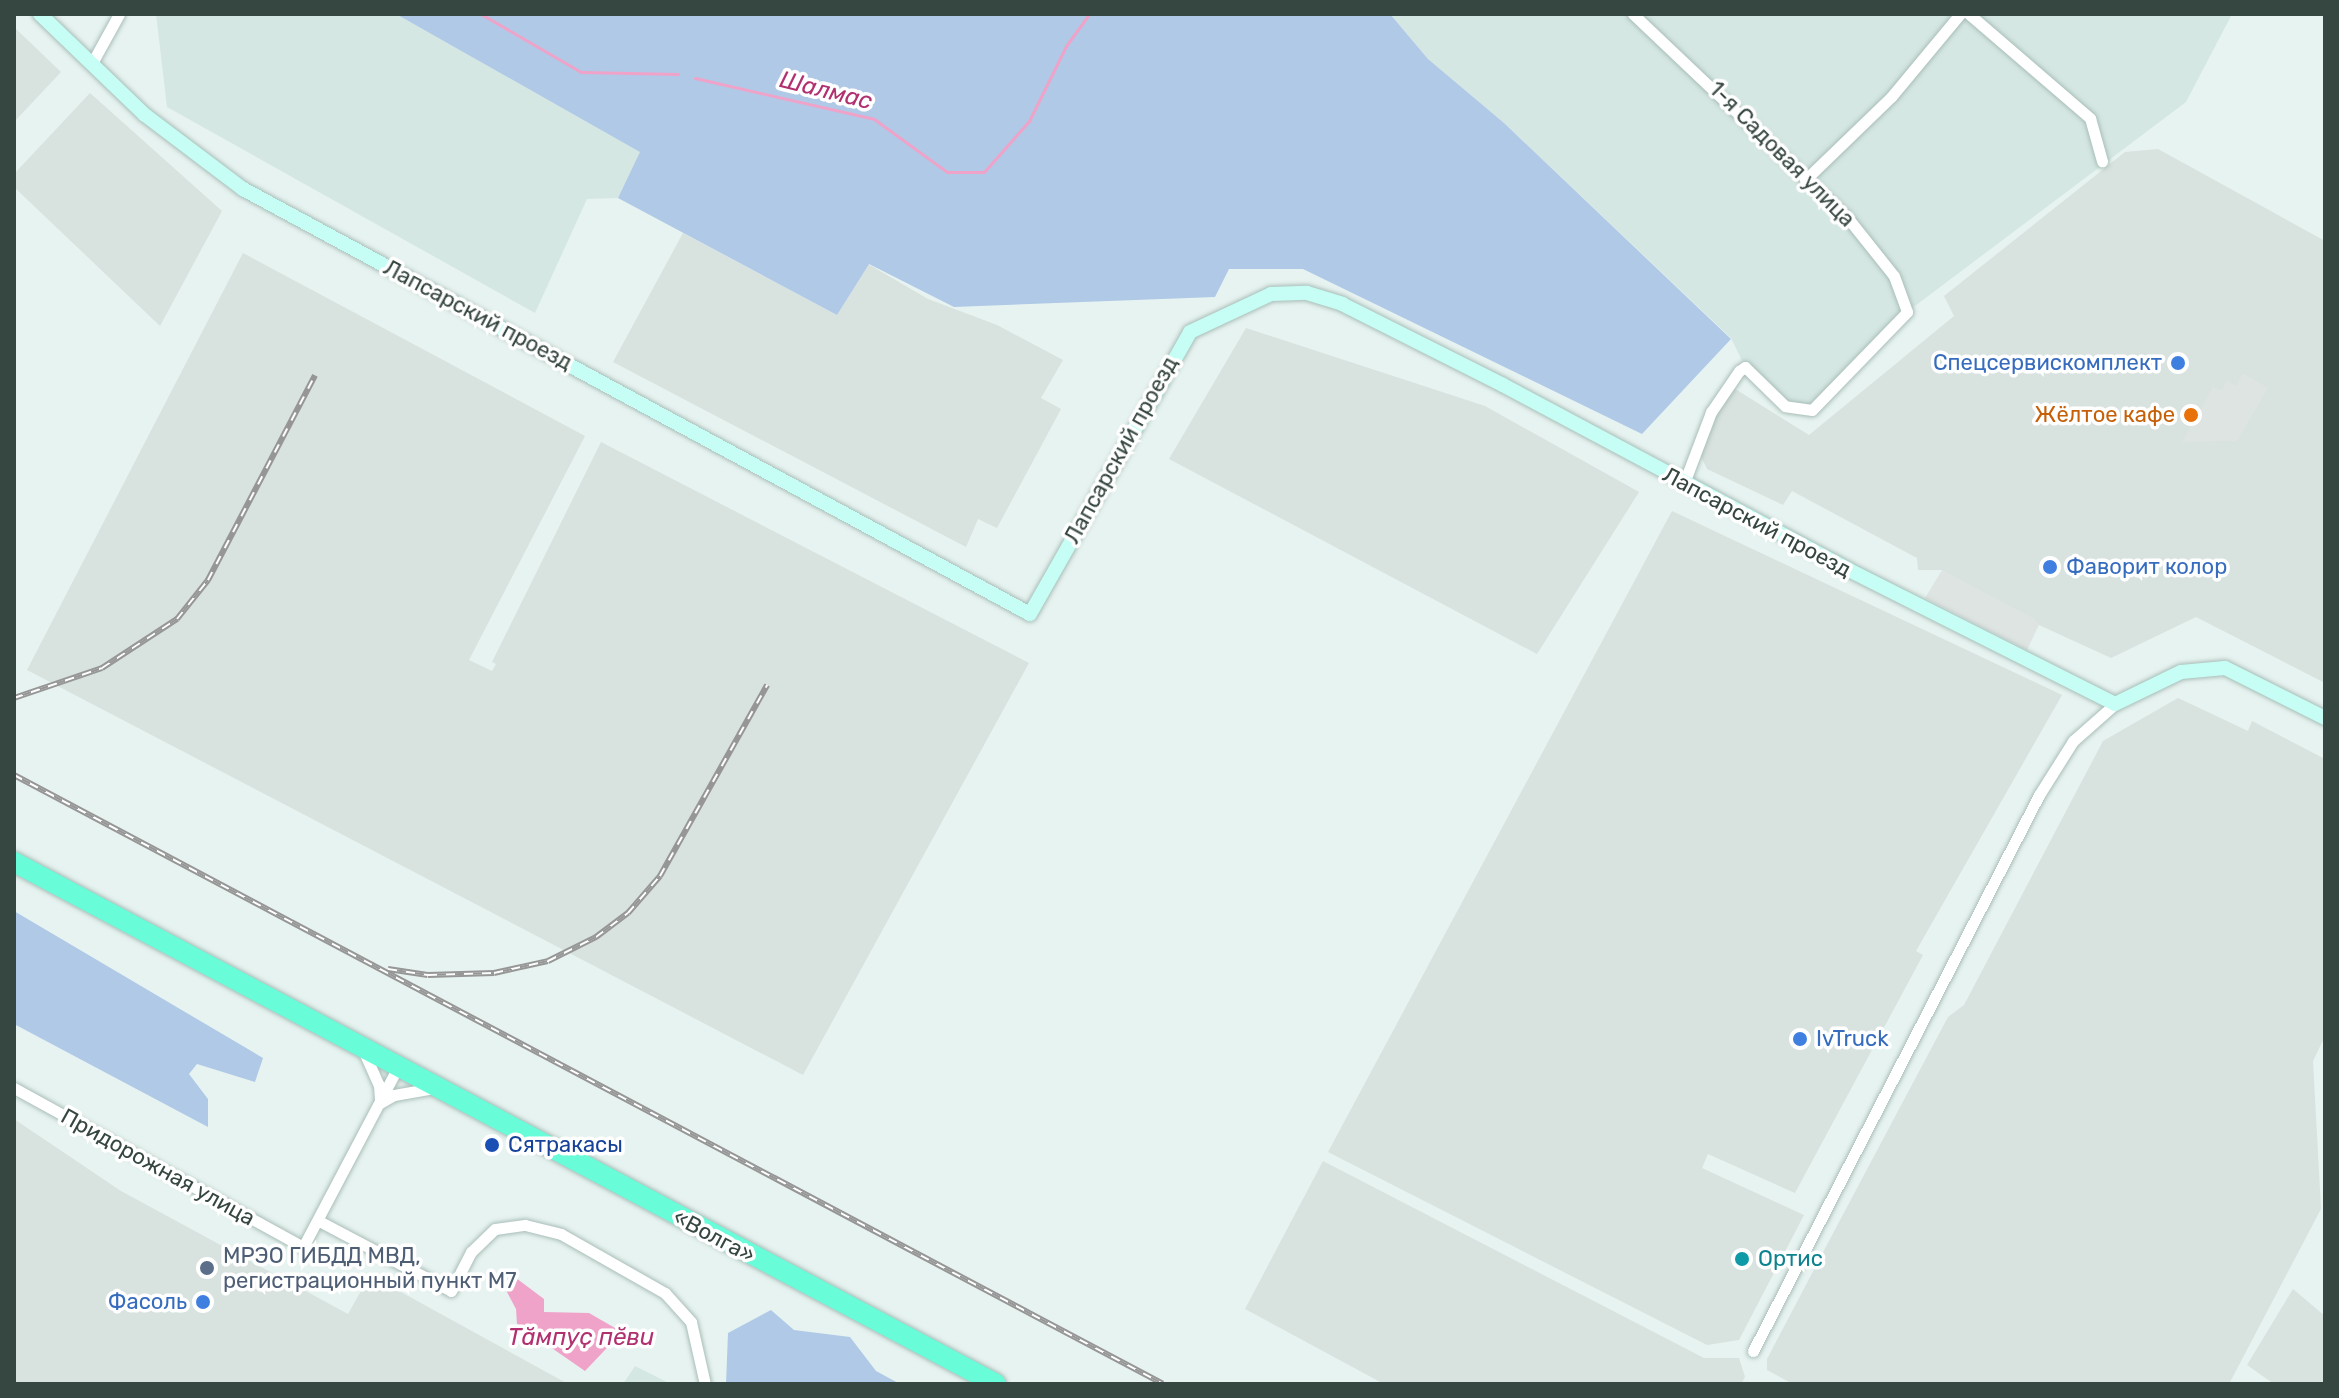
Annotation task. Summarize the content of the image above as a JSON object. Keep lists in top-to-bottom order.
{
  "streets": {
    "highway": ["«Волга»"],
    "street": ["1-я Садовая улица", "Лапсарский проезд", "Придорожная улица"]
  },
  "crossings": [
    ["1-я Садовая улица", "Лапсарский проезд"]
  ],
  "water": ["Шалмас", "Тӑмпуҫ пӗви"],
  "places": [
    "Спецсервискомплект",
    "Жёлтое кафе",
    "Фаворит колор",
    "IvTruck",
    "Сятракасы",
    "Ортис",
    "МРЭО ГИБДД МВД, регистрационный пункт М7",
    "Фасоль"
  ]
}
